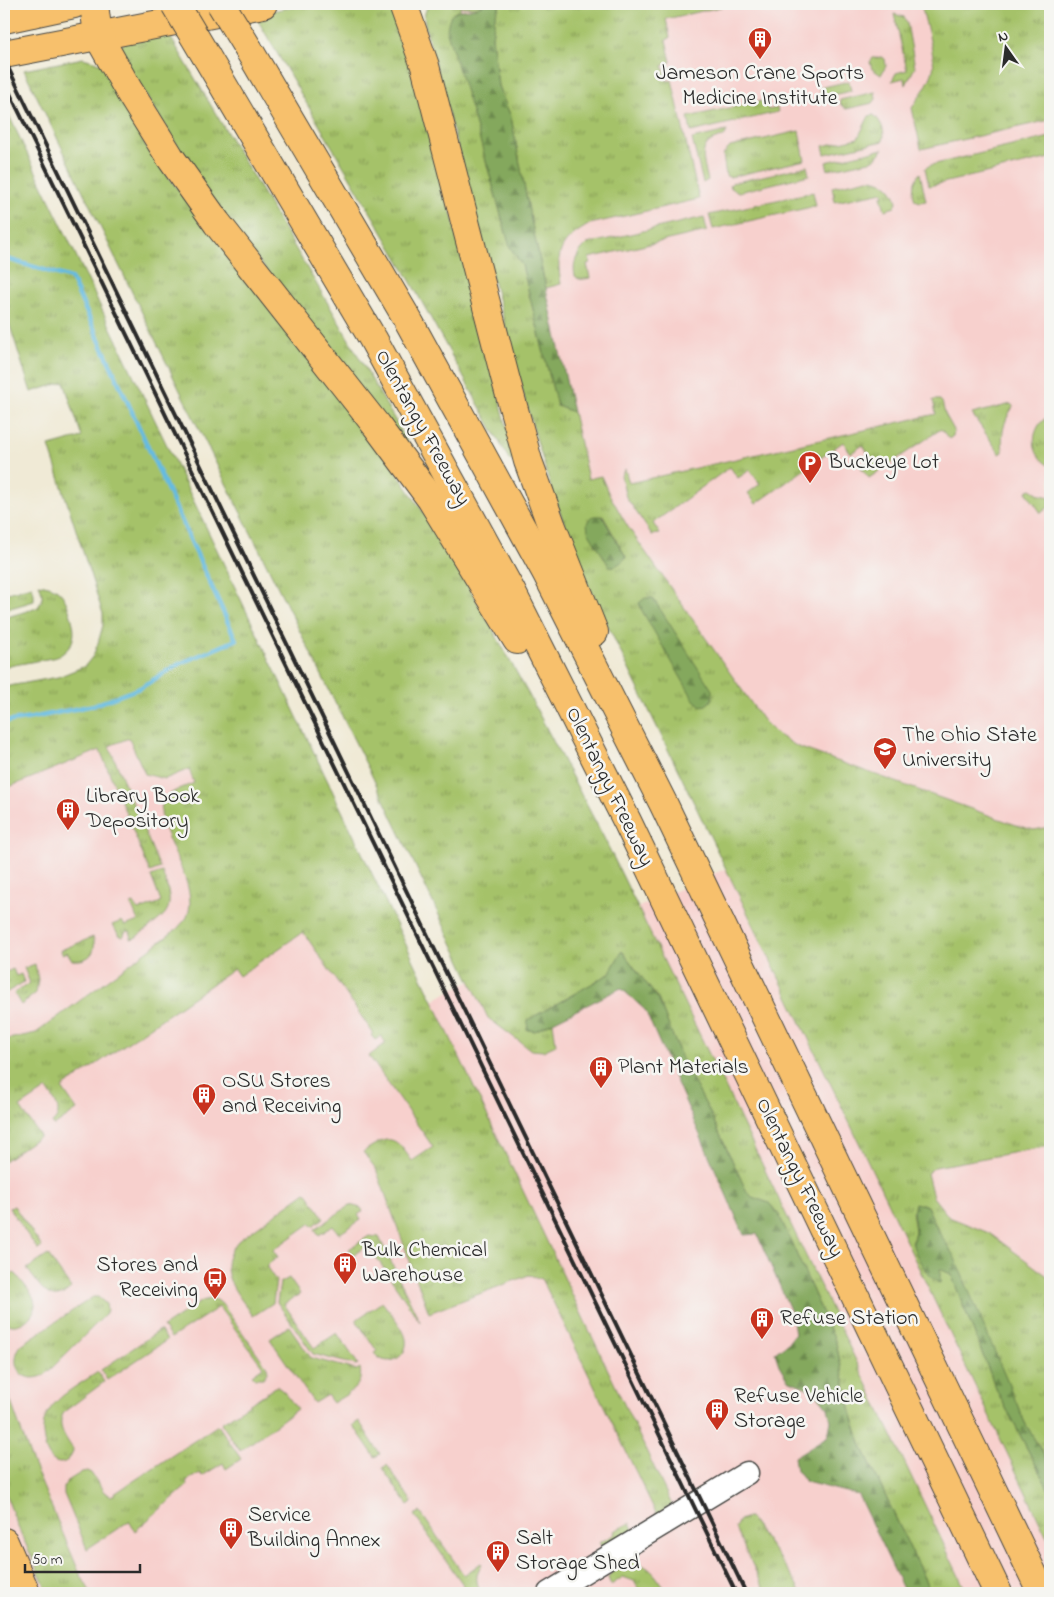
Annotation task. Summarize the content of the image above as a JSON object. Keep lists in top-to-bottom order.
{
  "streets": {
    "main road": ["Olentangy Freeway"]
  },
  "places": {
    "building": [
      "Jameson Crane Sports Medicine Institute",
      "Library Book Depository",
      "Plant Materials",
      "OSU Stores and Receiving",
      "Bulk Chemical Warehouse",
      "Refuse Station",
      "Refuse Vehicle Storage",
      "Service Building Annex",
      "Salt Storage Shed"
    ],
    "parking": ["Buckeye Lot"],
    "school or university": ["The Ohio State University"],
    "bus stop": ["Stores and Receiving"]
  },
  "scale_bar": "50 m",
  "north": "top"
}
